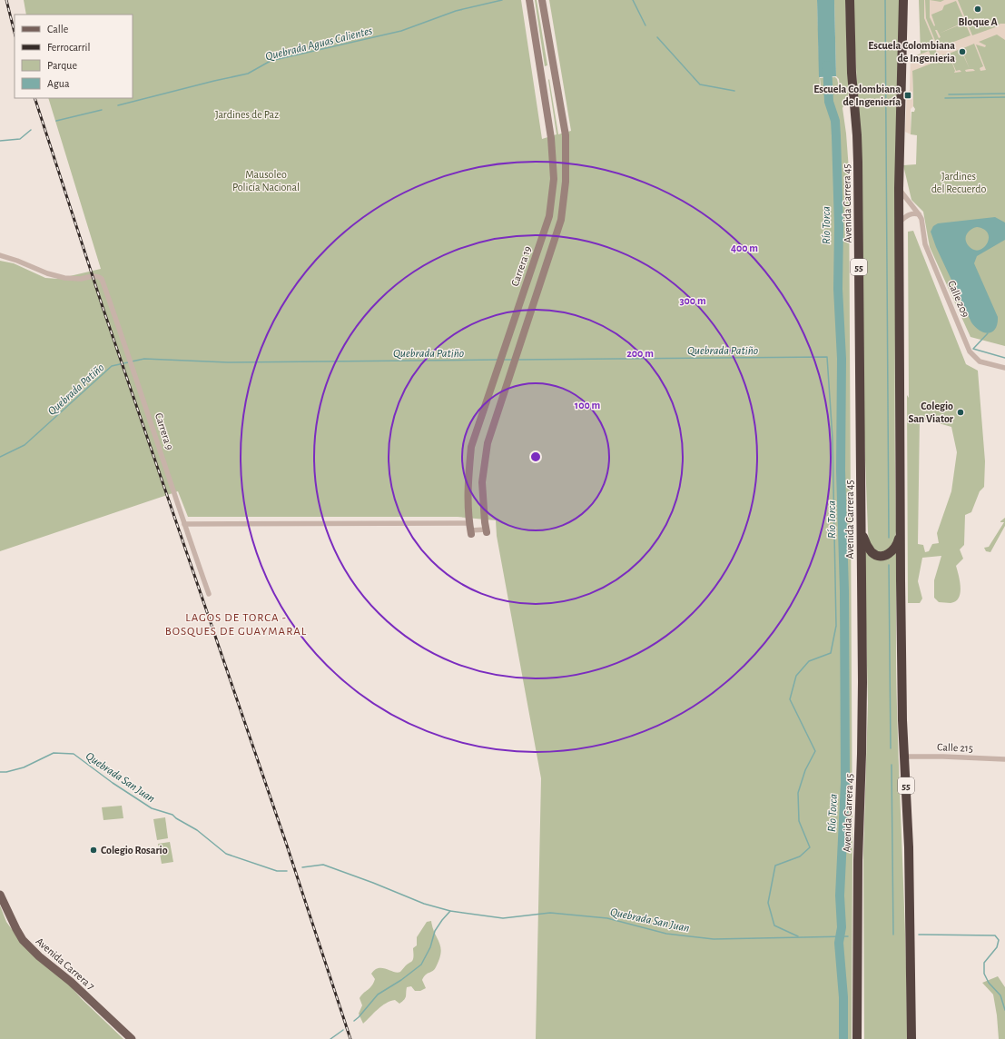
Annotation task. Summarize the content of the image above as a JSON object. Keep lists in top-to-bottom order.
{
  "streets": {
    "highway": ["Avenida Carrera 45", "55"],
    "main road": ["Carrera 19", "Avenida Carrera 7"],
    "street": ["Calle 209", "Carrera 9", "Calle 215"]
  },
  "crossings": [
    ["55", "Calle 209"],
    ["55", "Calle 215"]
  ],
  "districts": ["LAGOS DE TORCA - BOSQUES DE GUAYMARAL"],
  "water": [
    "Quebrada Aguas Calientes",
    "Río Torca",
    "Quebrada Patiño",
    "Quebrada San Juan"
  ],
  "parks": ["Jardines de Paz", "Mausoleo Policía Nacional", "Jardines del Recuerdo"],
  "places": {
    "other": [
      "Bloque A",
      "Escuela Colombiana de Ingenieria",
      "Colegio San Viator",
      "Colegio Rosario"
    ],
    "transit": ["Escuela Colombiana de Ingeniería"]
  },
  "legend": [
    "Calle",
    "Ferrocarril",
    "Parque",
    "Agua"
  ],
  "rings": [
    "400 m",
    "300 m",
    "200 m",
    "100 m"
  ]
}
